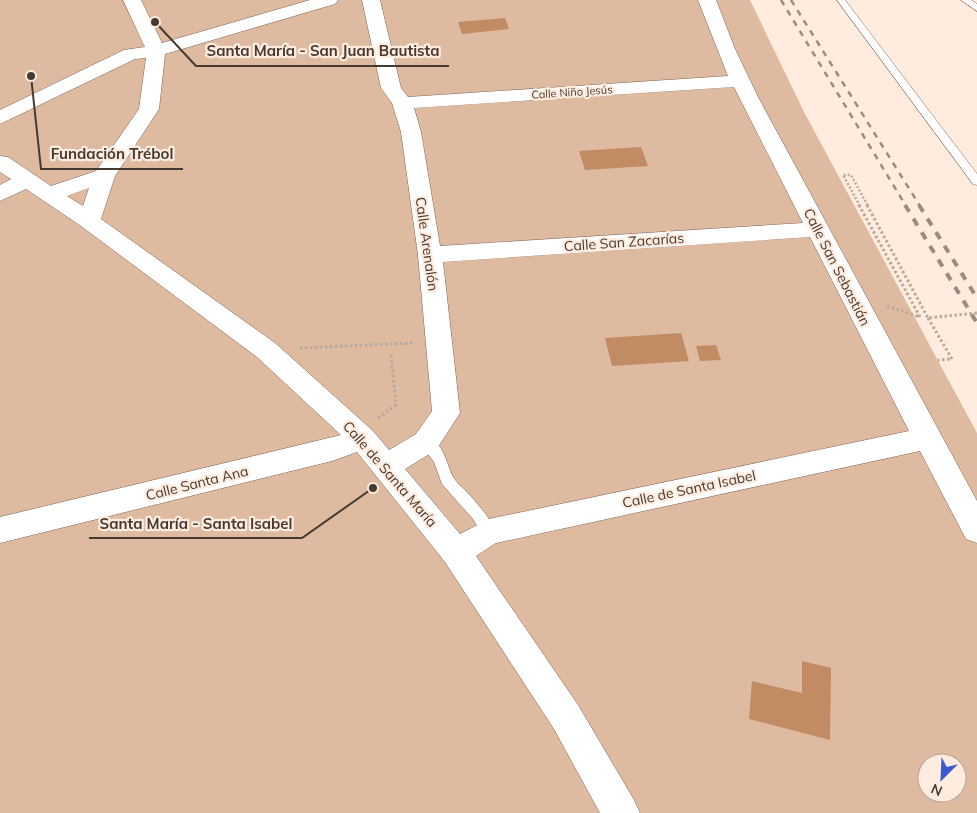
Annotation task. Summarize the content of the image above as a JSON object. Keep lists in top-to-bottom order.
{
  "streets": {
    "street": [
      "Calle Niño Jesús",
      "Calle San Zacarías",
      "Calle Arenalón",
      "Calle San Sebastián",
      "Calle de Santa María",
      "Calle Santa Ana",
      "Calle de Santa Isabel"
    ]
  },
  "crossings": [
    ["Calle Niño Jesús", "Calle Arenalón"],
    ["Calle Niño Jesús", "Calle San Sebastián"],
    ["Calle San Zacarías", "Calle Arenalón"],
    ["Calle San Zacarías", "Calle San Sebastián"],
    ["Calle Arenalón", "Calle de Santa María"],
    ["Calle San Sebastián", "Calle de Santa Isabel"],
    ["Calle de Santa María", "Calle Santa Ana"],
    ["Calle de Santa María", "Calle de Santa Isabel"]
  ],
  "places": ["Santa María - San Juan Bautista", "Fundación Trébol", "Santa María - Santa Isabel"],
  "north": "bottom left"
}
